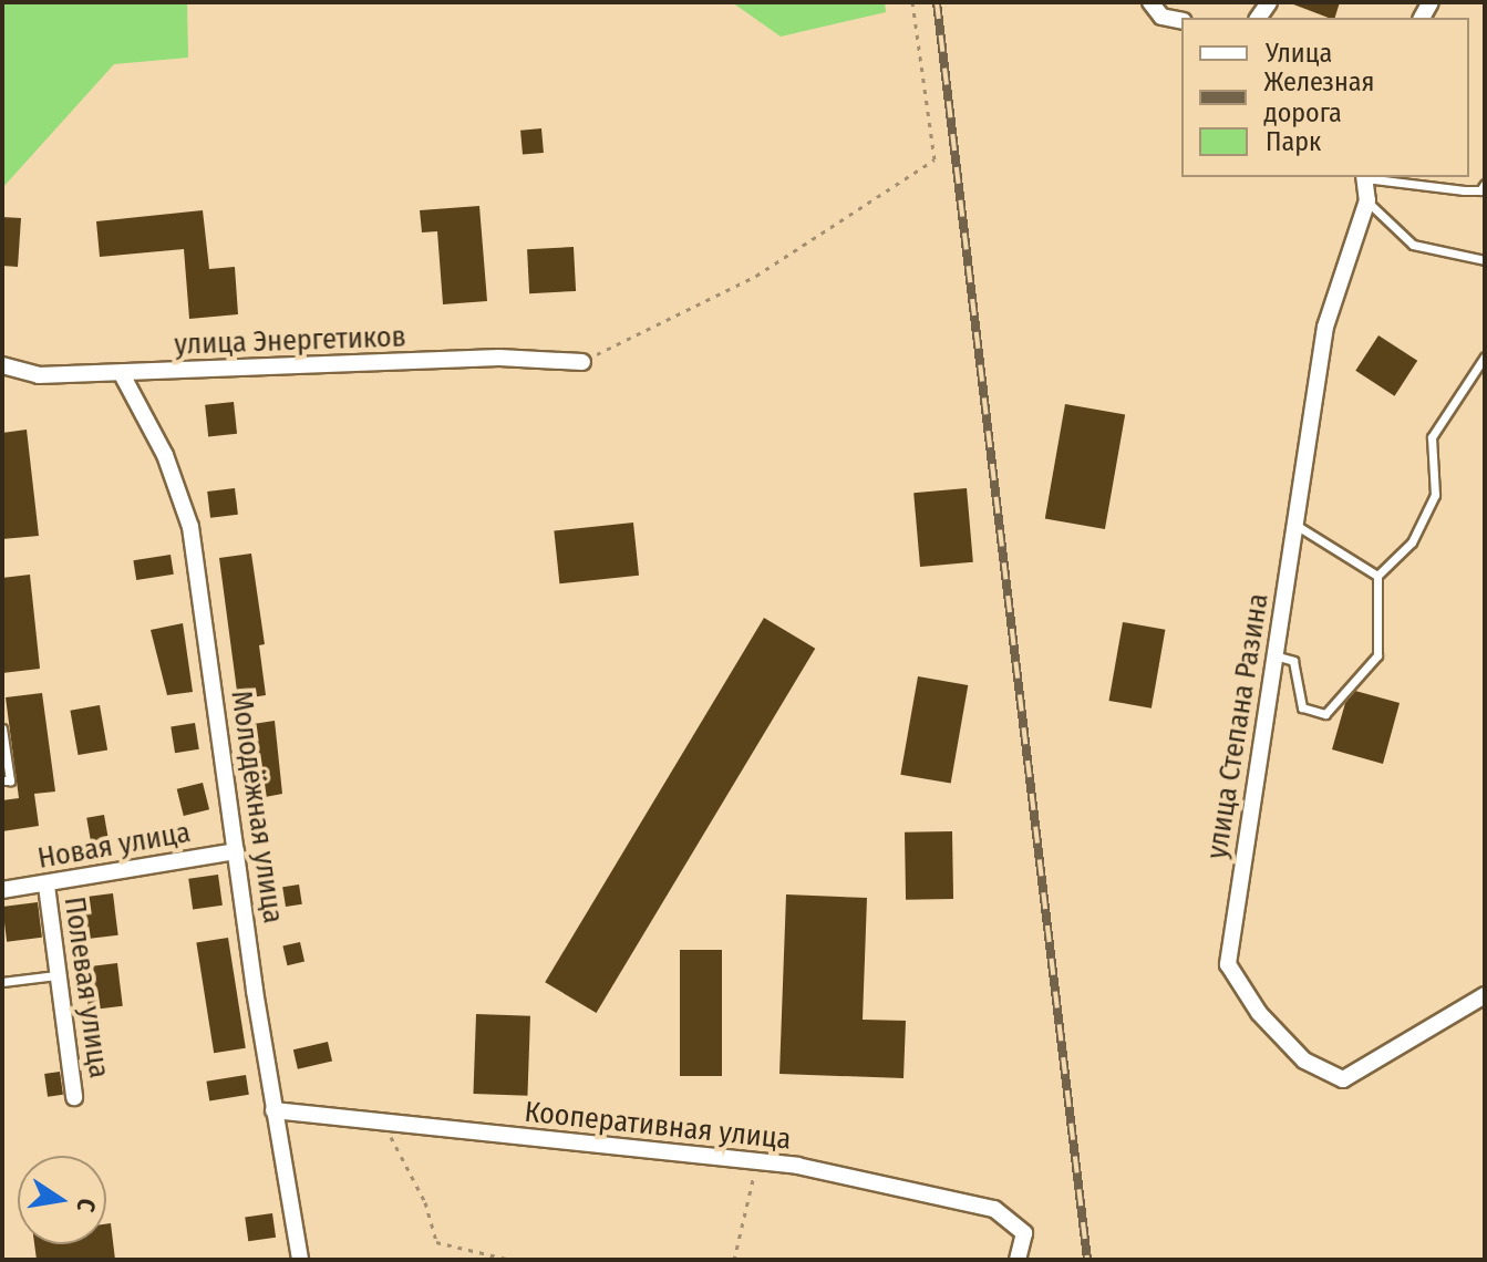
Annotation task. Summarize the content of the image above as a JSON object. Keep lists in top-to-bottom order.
{
  "streets": {
    "street": [
      "улица Энергетиков",
      "улица Степана Разина",
      "Молодёжная улица",
      "Новая улица",
      "Полевая улица",
      "Кооперативная улица"
    ]
  },
  "crossings": [
    ["улица Энергетиков", "Молодёжная улица"],
    ["Молодёжная улица", "Новая улица"],
    ["Молодёжная улица", "Кооперативная улица"],
    ["Новая улица", "Полевая улица"]
  ],
  "legend": ["Улица", "Железная дорога", "Парк"],
  "north": "right"
}
